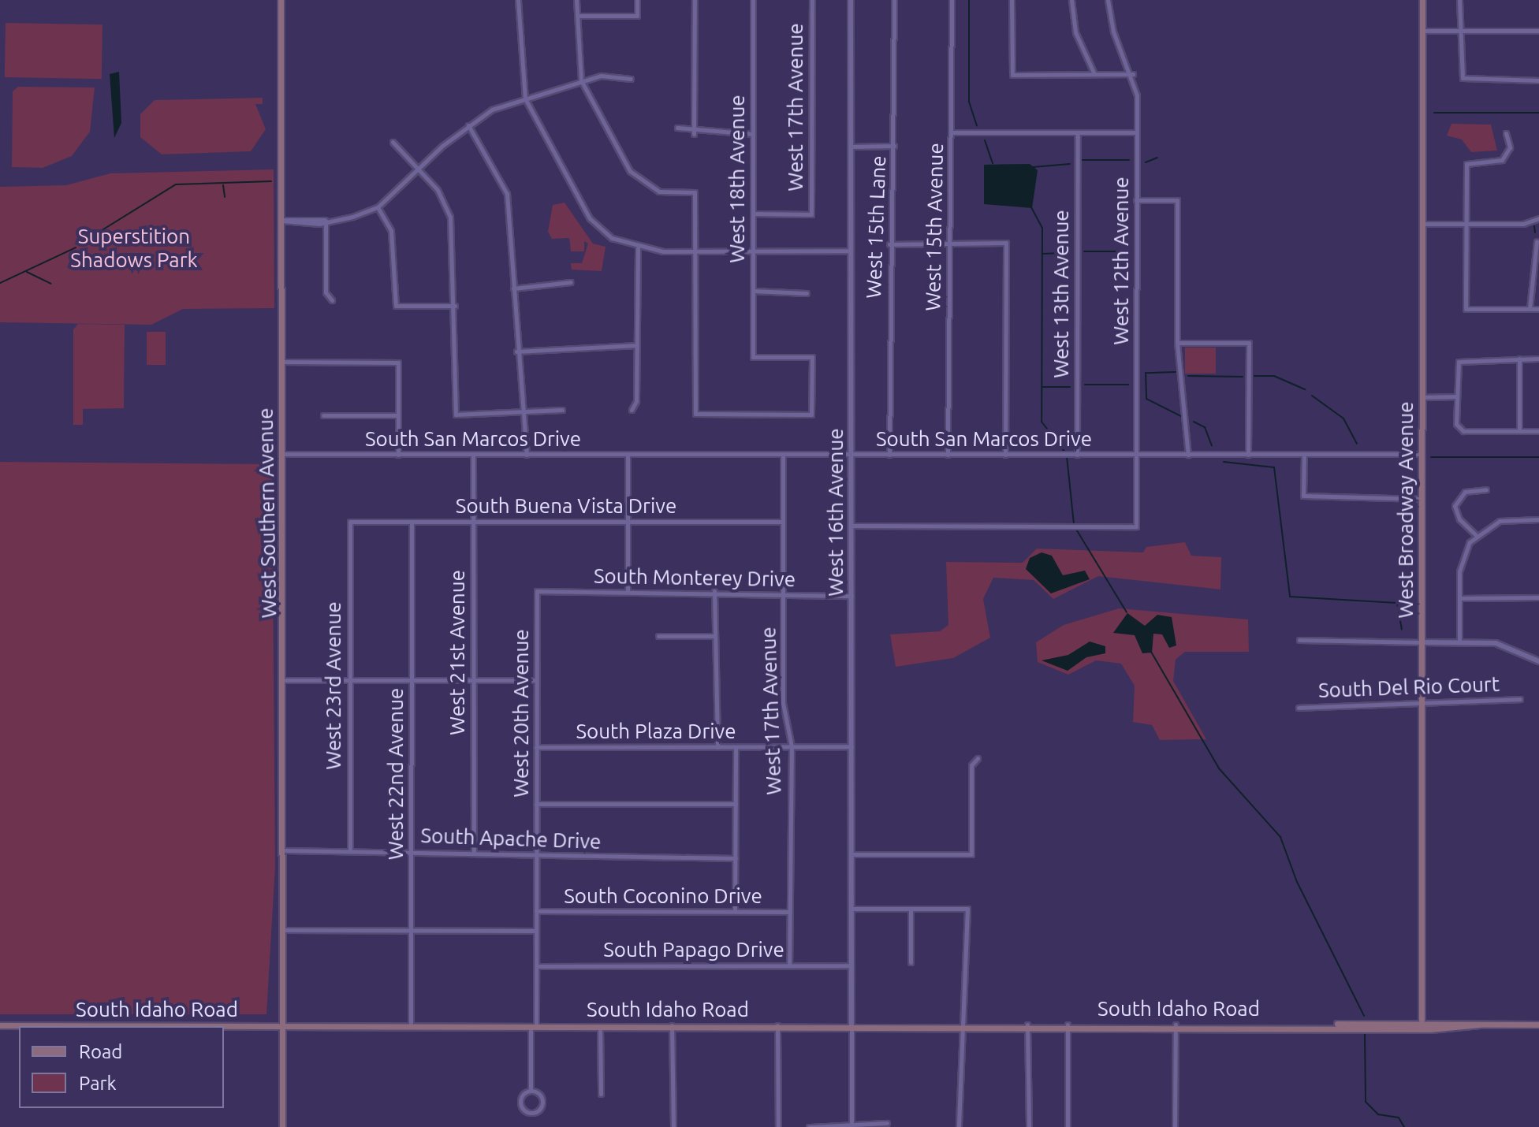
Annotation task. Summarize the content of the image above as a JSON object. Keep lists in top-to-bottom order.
{
  "streets": {
    "main road": ["West Broadway Avenue", "West Southern Avenue", "South Idaho Road"],
    "street": [
      "West 17th Avenue",
      "West 18th Avenue",
      "West 15th Lane",
      "West 15th Avenue",
      "West 12th Avenue",
      "West 13th Avenue",
      "South San Marcos Drive",
      "South Buena Vista Drive",
      "West 16th Avenue",
      "South Monterey Drive",
      "West 21st Avenue",
      "West 23rd Avenue",
      "South Del Rio Court",
      "West 20th Avenue",
      "South Plaza Drive",
      "West 22nd Avenue",
      "South Apache Drive",
      "South Coconino Drive",
      "South Papago Drive"
    ]
  },
  "crossings": [
    ["West 17th Avenue", "West 18th Avenue"],
    ["West 17th Avenue", "South San Marcos Drive"],
    ["West 17th Avenue", "South Buena Vista Drive"],
    ["West 17th Avenue", "South Monterey Drive"],
    ["West 17th Avenue", "South Plaza Drive"],
    ["West 17th Avenue", "South Coconino Drive"],
    ["West 17th Avenue", "South Papago Drive"],
    ["West 15th Lane", "South San Marcos Drive"],
    ["West 15th Avenue", "South San Marcos Drive"],
    ["West 12th Avenue", "South San Marcos Drive"],
    ["West 12th Avenue", "West 16th Avenue"],
    ["West 13th Avenue", "South San Marcos Drive"],
    ["South San Marcos Drive", "West Broadway Avenue"],
    ["South San Marcos Drive", "West 16th Avenue"],
    ["South San Marcos Drive", "West Southern Avenue"],
    ["South San Marcos Drive", "West 21st Avenue"],
    ["South Buena Vista Drive", "West 21st Avenue"],
    ["South Buena Vista Drive", "West 23rd Avenue"],
    ["South Buena Vista Drive", "West 22nd Avenue"],
    ["West Broadway Avenue", "South Del Rio Court"],
    ["West Broadway Avenue", "South Idaho Road"],
    ["West 16th Avenue", "South Monterey Drive"],
    ["West 16th Avenue", "South Plaza Drive"],
    ["West 16th Avenue", "South Papago Drive"],
    ["West 16th Avenue", "South Idaho Road"],
    ["West Southern Avenue", "South Apache Drive"],
    ["West Southern Avenue", "South Idaho Road"],
    ["South Monterey Drive", "West 20th Avenue"],
    ["West 21st Avenue", "South Apache Drive"],
    ["West 23rd Avenue", "South Apache Drive"],
    ["West 20th Avenue", "South Plaza Drive"],
    ["West 20th Avenue", "South Apache Drive"],
    ["West 20th Avenue", "South Coconino Drive"],
    ["West 20th Avenue", "South Papago Drive"],
    ["West 20th Avenue", "South Idaho Road"],
    ["West 22nd Avenue", "South Apache Drive"],
    ["West 22nd Avenue", "South Idaho Road"]
  ],
  "parks": ["Superstition Shadows Park"],
  "legend": ["Road", "Park"]
}
